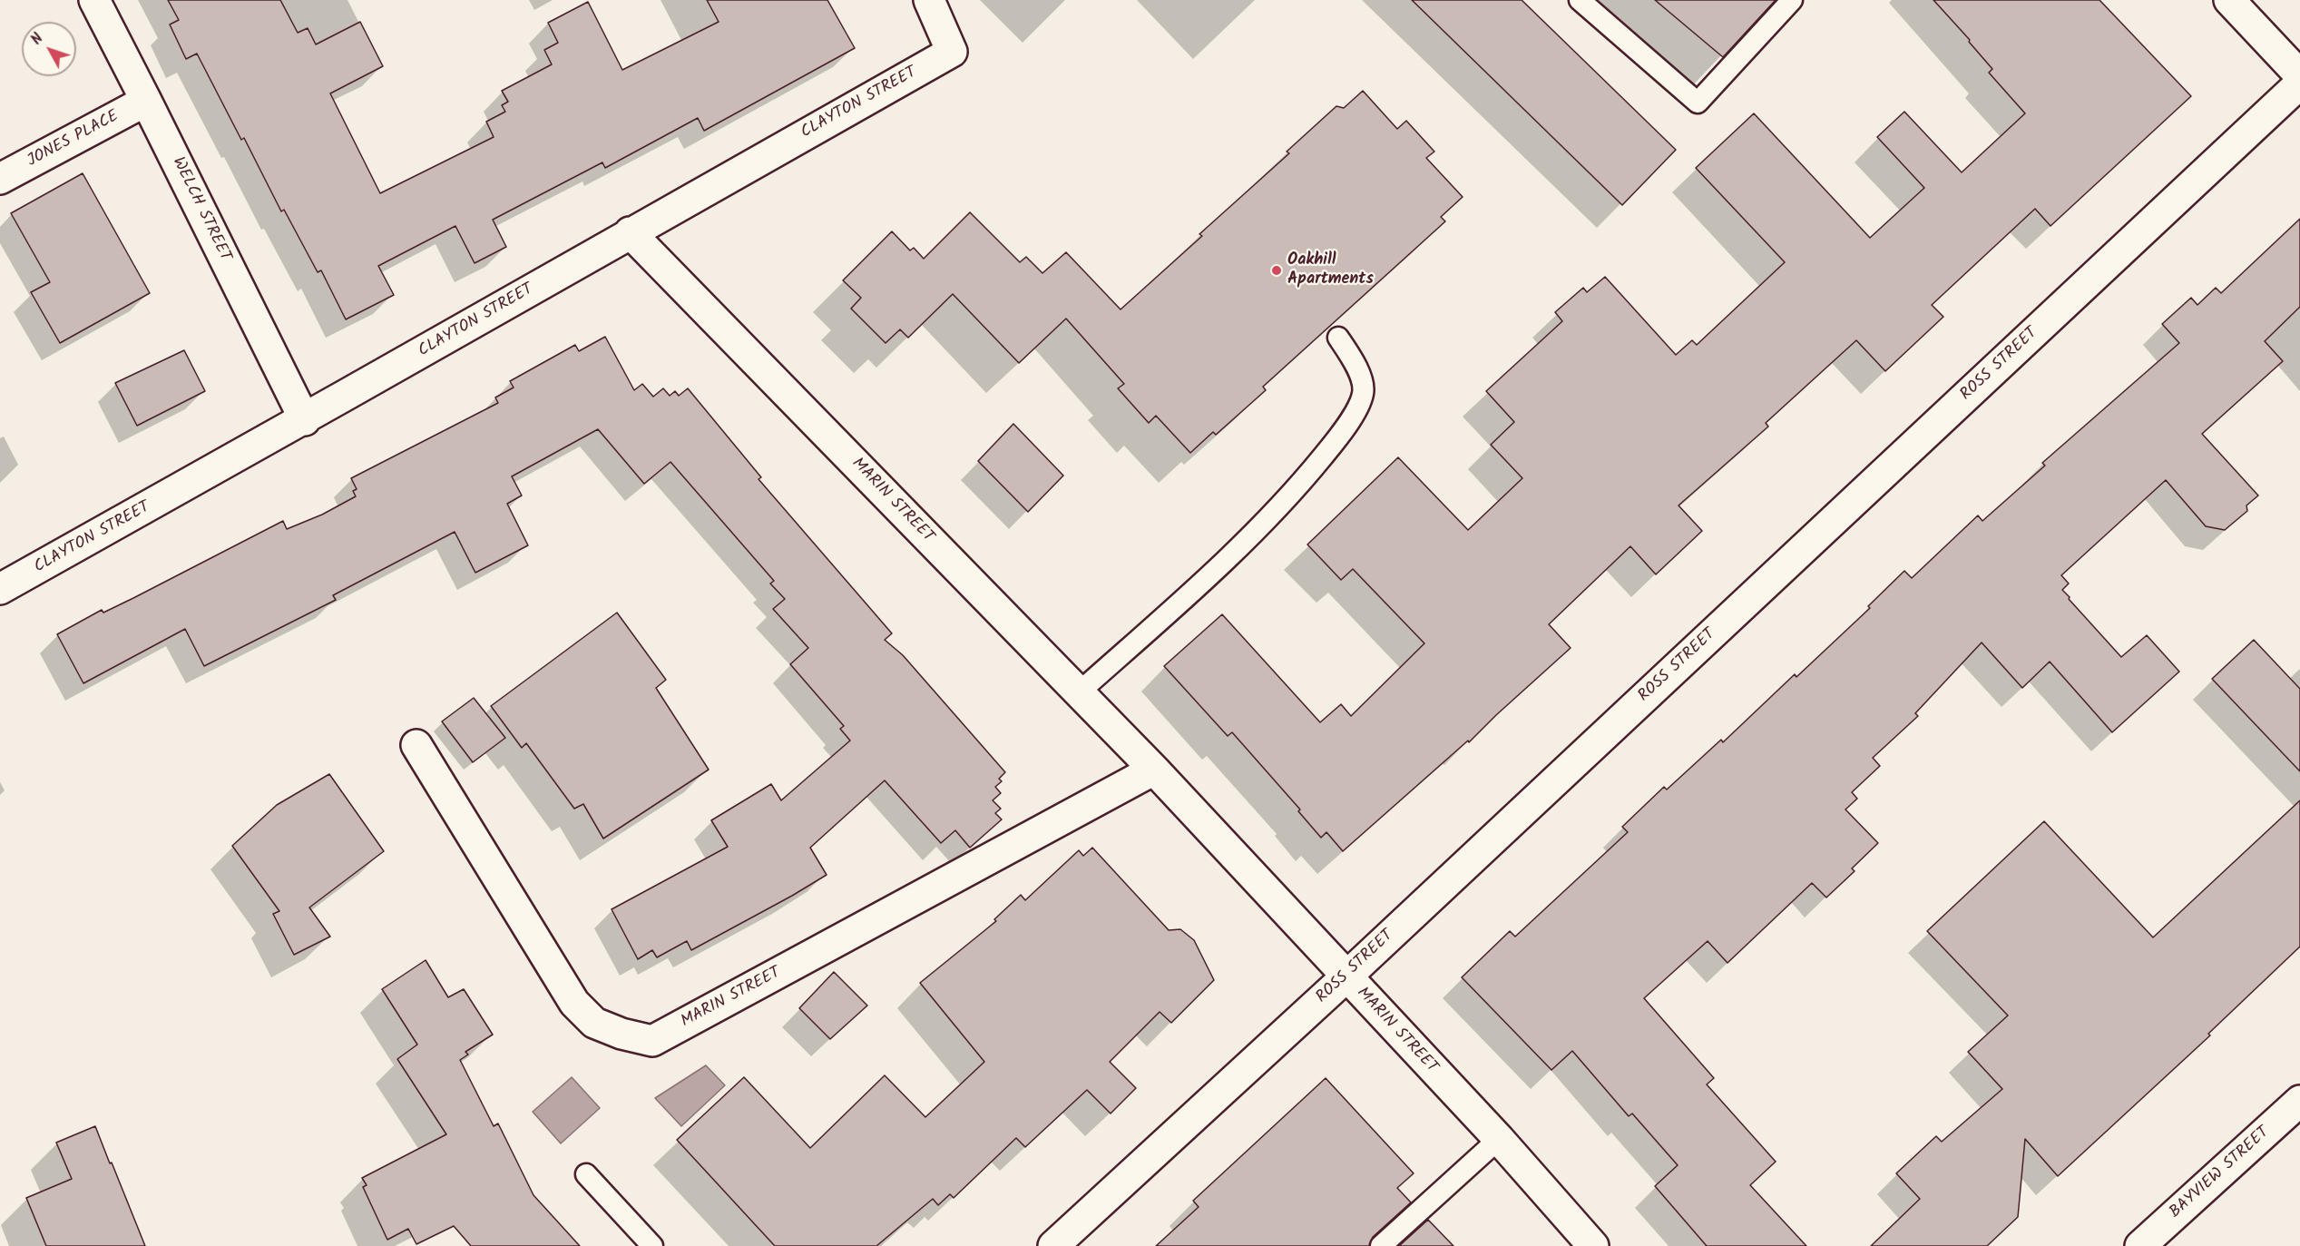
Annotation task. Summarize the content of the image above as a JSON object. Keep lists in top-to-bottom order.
{
  "streets": {
    "street": [
      "CLAYTON STREET",
      "JONES PLACE",
      "WELCH STREET",
      "ROSS STREET",
      "MARIN STREET",
      "BAYVIEW STREET"
    ]
  },
  "crossings": [
    ["CLAYTON STREET", "WELCH STREET"],
    ["CLAYTON STREET", "MARIN STREET"],
    ["JONES PLACE", "WELCH STREET"],
    ["ROSS STREET", "MARIN STREET"]
  ],
  "places": ["Oakhill Apartments"],
  "north": "top left"
}
